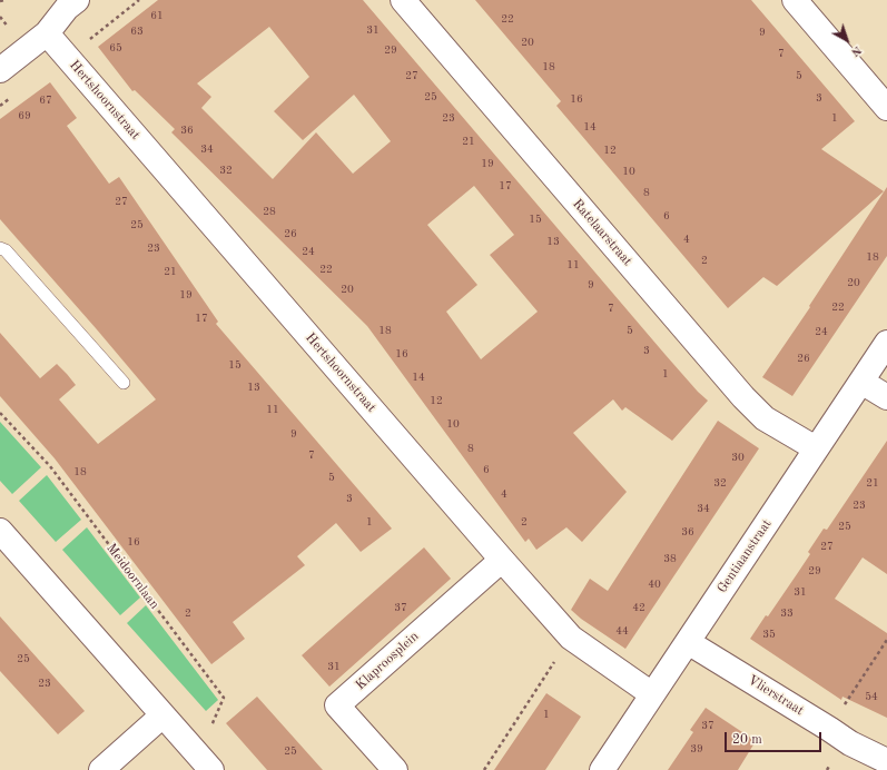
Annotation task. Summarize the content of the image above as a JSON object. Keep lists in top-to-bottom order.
{
  "streets": {
    "street": [
      "Hertshoornstraat",
      "Ratelaarstraat",
      "Gentiaanstraat",
      "Klaproosplein",
      "Vlierstraat"
    ],
    "path": ["Meidoornlaan"]
  },
  "crossings": [
    ["Hertshoornstraat", "Gentiaanstraat"],
    ["Hertshoornstraat", "Klaproosplein"],
    ["Ratelaarstraat", "Gentiaanstraat"],
    ["Gentiaanstraat", "Vlierstraat"]
  ],
  "house_numbers": [
    "61",
    "22",
    "31",
    "63",
    "9",
    "20",
    "65",
    "29",
    "7",
    "18",
    "27",
    "5",
    "25",
    "3",
    "16",
    "67",
    "69",
    "23",
    "1",
    "14",
    "36",
    "21",
    "34",
    "12",
    "19",
    "32",
    "10",
    "17",
    "8",
    "27",
    "28",
    "6",
    "15",
    "25",
    "26",
    "4",
    "13",
    "23",
    "24",
    "18",
    "2",
    "11",
    "22",
    "21",
    "20",
    "9",
    "20",
    "19",
    "22",
    "7",
    "17",
    "18",
    "5",
    "24",
    "3",
    "16",
    "26",
    "15",
    "1",
    "14",
    "13",
    "12",
    "11",
    "10",
    "9",
    "8",
    "7",
    "30",
    "6",
    "18",
    "5",
    "32",
    "21",
    "4",
    "3",
    "23",
    "34",
    "1",
    "2",
    "25",
    "36",
    "16",
    "27",
    "38",
    "29",
    "40",
    "31",
    "37",
    "42",
    "2",
    "33",
    "44",
    "35",
    "25",
    "31",
    "23",
    "54",
    "1",
    "37",
    "39",
    "25"
  ],
  "scale_bar": "20 m",
  "north": "bottom right"
}
